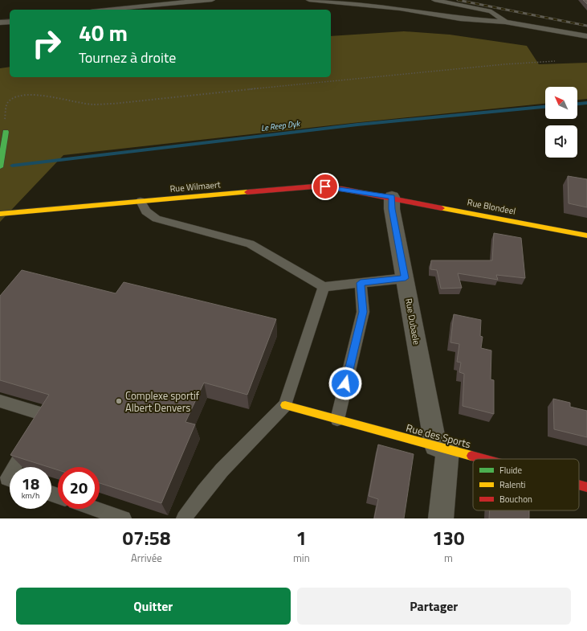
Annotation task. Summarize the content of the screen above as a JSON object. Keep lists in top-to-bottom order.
{
  "streets": {
    "street": [
      "Rue Wilmaert",
      "Rue Blondeel",
      "Rue Dubaele",
      "Rue des Sports"
    ]
  },
  "crossings": [
    ["Rue Wilmaert", "Rue Blondeel"],
    ["Rue Wilmaert", "Rue Dubaele"],
    ["Rue Blondeel", "Rue Dubaele"],
    ["Rue Dubaele", "Rue des Sports"]
  ],
  "water": ["Le Reep Dyk"],
  "places": ["Complexe sportif Albert Denvers"],
  "legend": ["Fluide", "Ralenti", "Bouchon"],
  "north": "top left",
  "page": {
    "turn": ["40 m", "Tournez à droite"],
    "speed": "18 km/h",
    "limit": "20",
    "eta": [
      "07:58",
      "Arrivée",
      "1",
      "min",
      "130",
      "m"
    ],
    "buttons": ["Quitter", "Partager"]
  }
}
